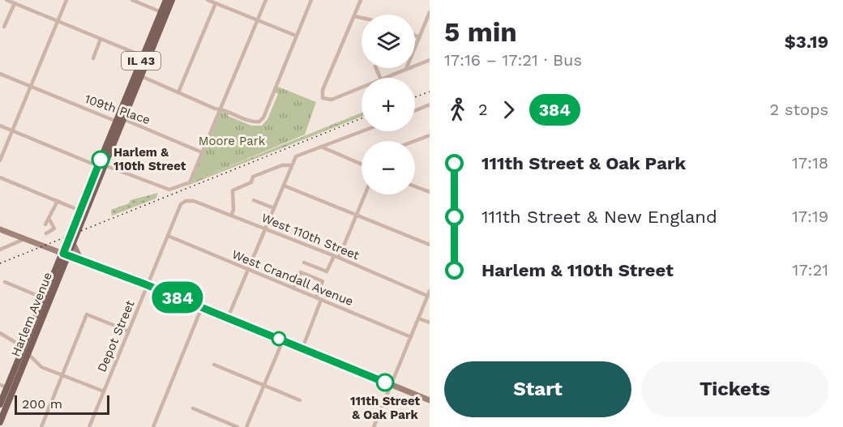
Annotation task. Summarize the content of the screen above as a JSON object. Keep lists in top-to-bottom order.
{
  "streets": {
    "main road": ["IL 43", "Harlem Avenue"],
    "street": [
      "109th Place",
      "West 110th Street",
      "West Crandall Avenue",
      "Depot Street"
    ]
  },
  "crossings": [
    ["109th Place", "Harlem Avenue"],
    ["West 110th Street", "Depot Street"],
    ["West Crandall Avenue", "Depot Street"]
  ],
  "parks": ["Moore Park"],
  "places": ["Harlem & 110th Street", "111th Street & Oak Park"],
  "lines": ["bus line 384"],
  "scale_bar": "200 m",
  "page": {
    "on_map": "384",
    "heading": ["5 min", "17:16 – 17:21 · Bus", "$3.19"],
    "map_buttons": ["+", "−"],
    "legs": ["2", "384", "2 stops"],
    "list": [
      {
        "name": "111th Street & Oak Park",
        "value": "17:18"
      },
      {
        "name": "111th Street & New England",
        "value": "17:19"
      },
      {
        "name": "Harlem & 110th Street",
        "value": "17:21"
      }
    ],
    "buttons": ["Start", "Tickets"],
    "scale": "200 m"
  }
}
